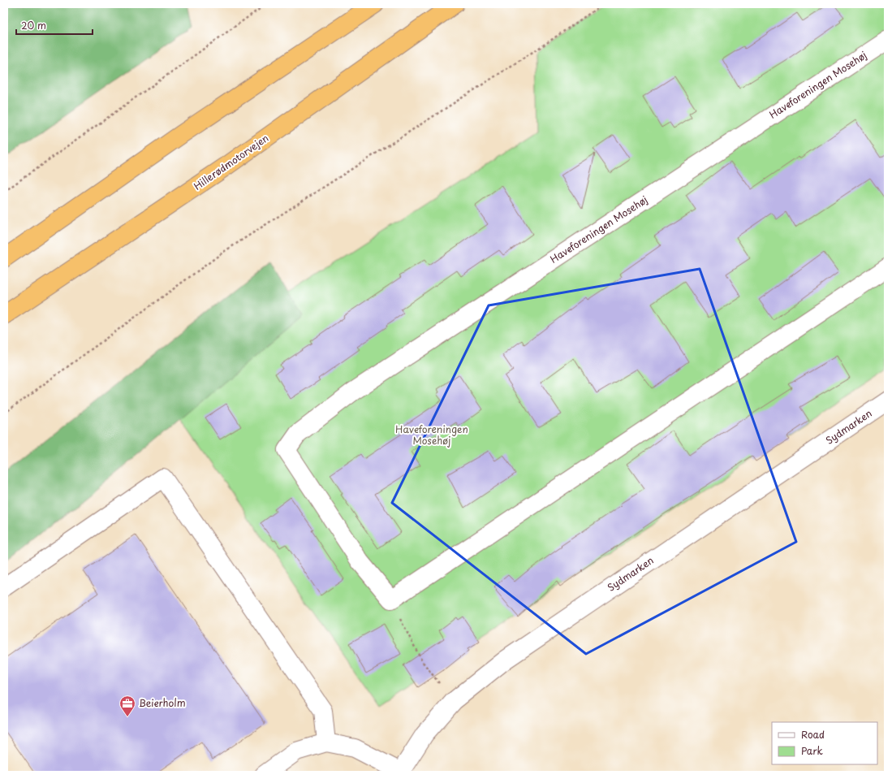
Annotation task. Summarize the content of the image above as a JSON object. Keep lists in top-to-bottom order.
{
  "streets": {
    "highway": ["Hillerødmotorvejen"],
    "street": ["Haveforeningen Mosehøj", "Sydmarken"]
  },
  "parks": ["Haveforeningen Mosehøj"],
  "places": {
    "office": ["Beierholm"]
  },
  "legend": ["Road", "Park"],
  "scale_bar": "20 m"
}
